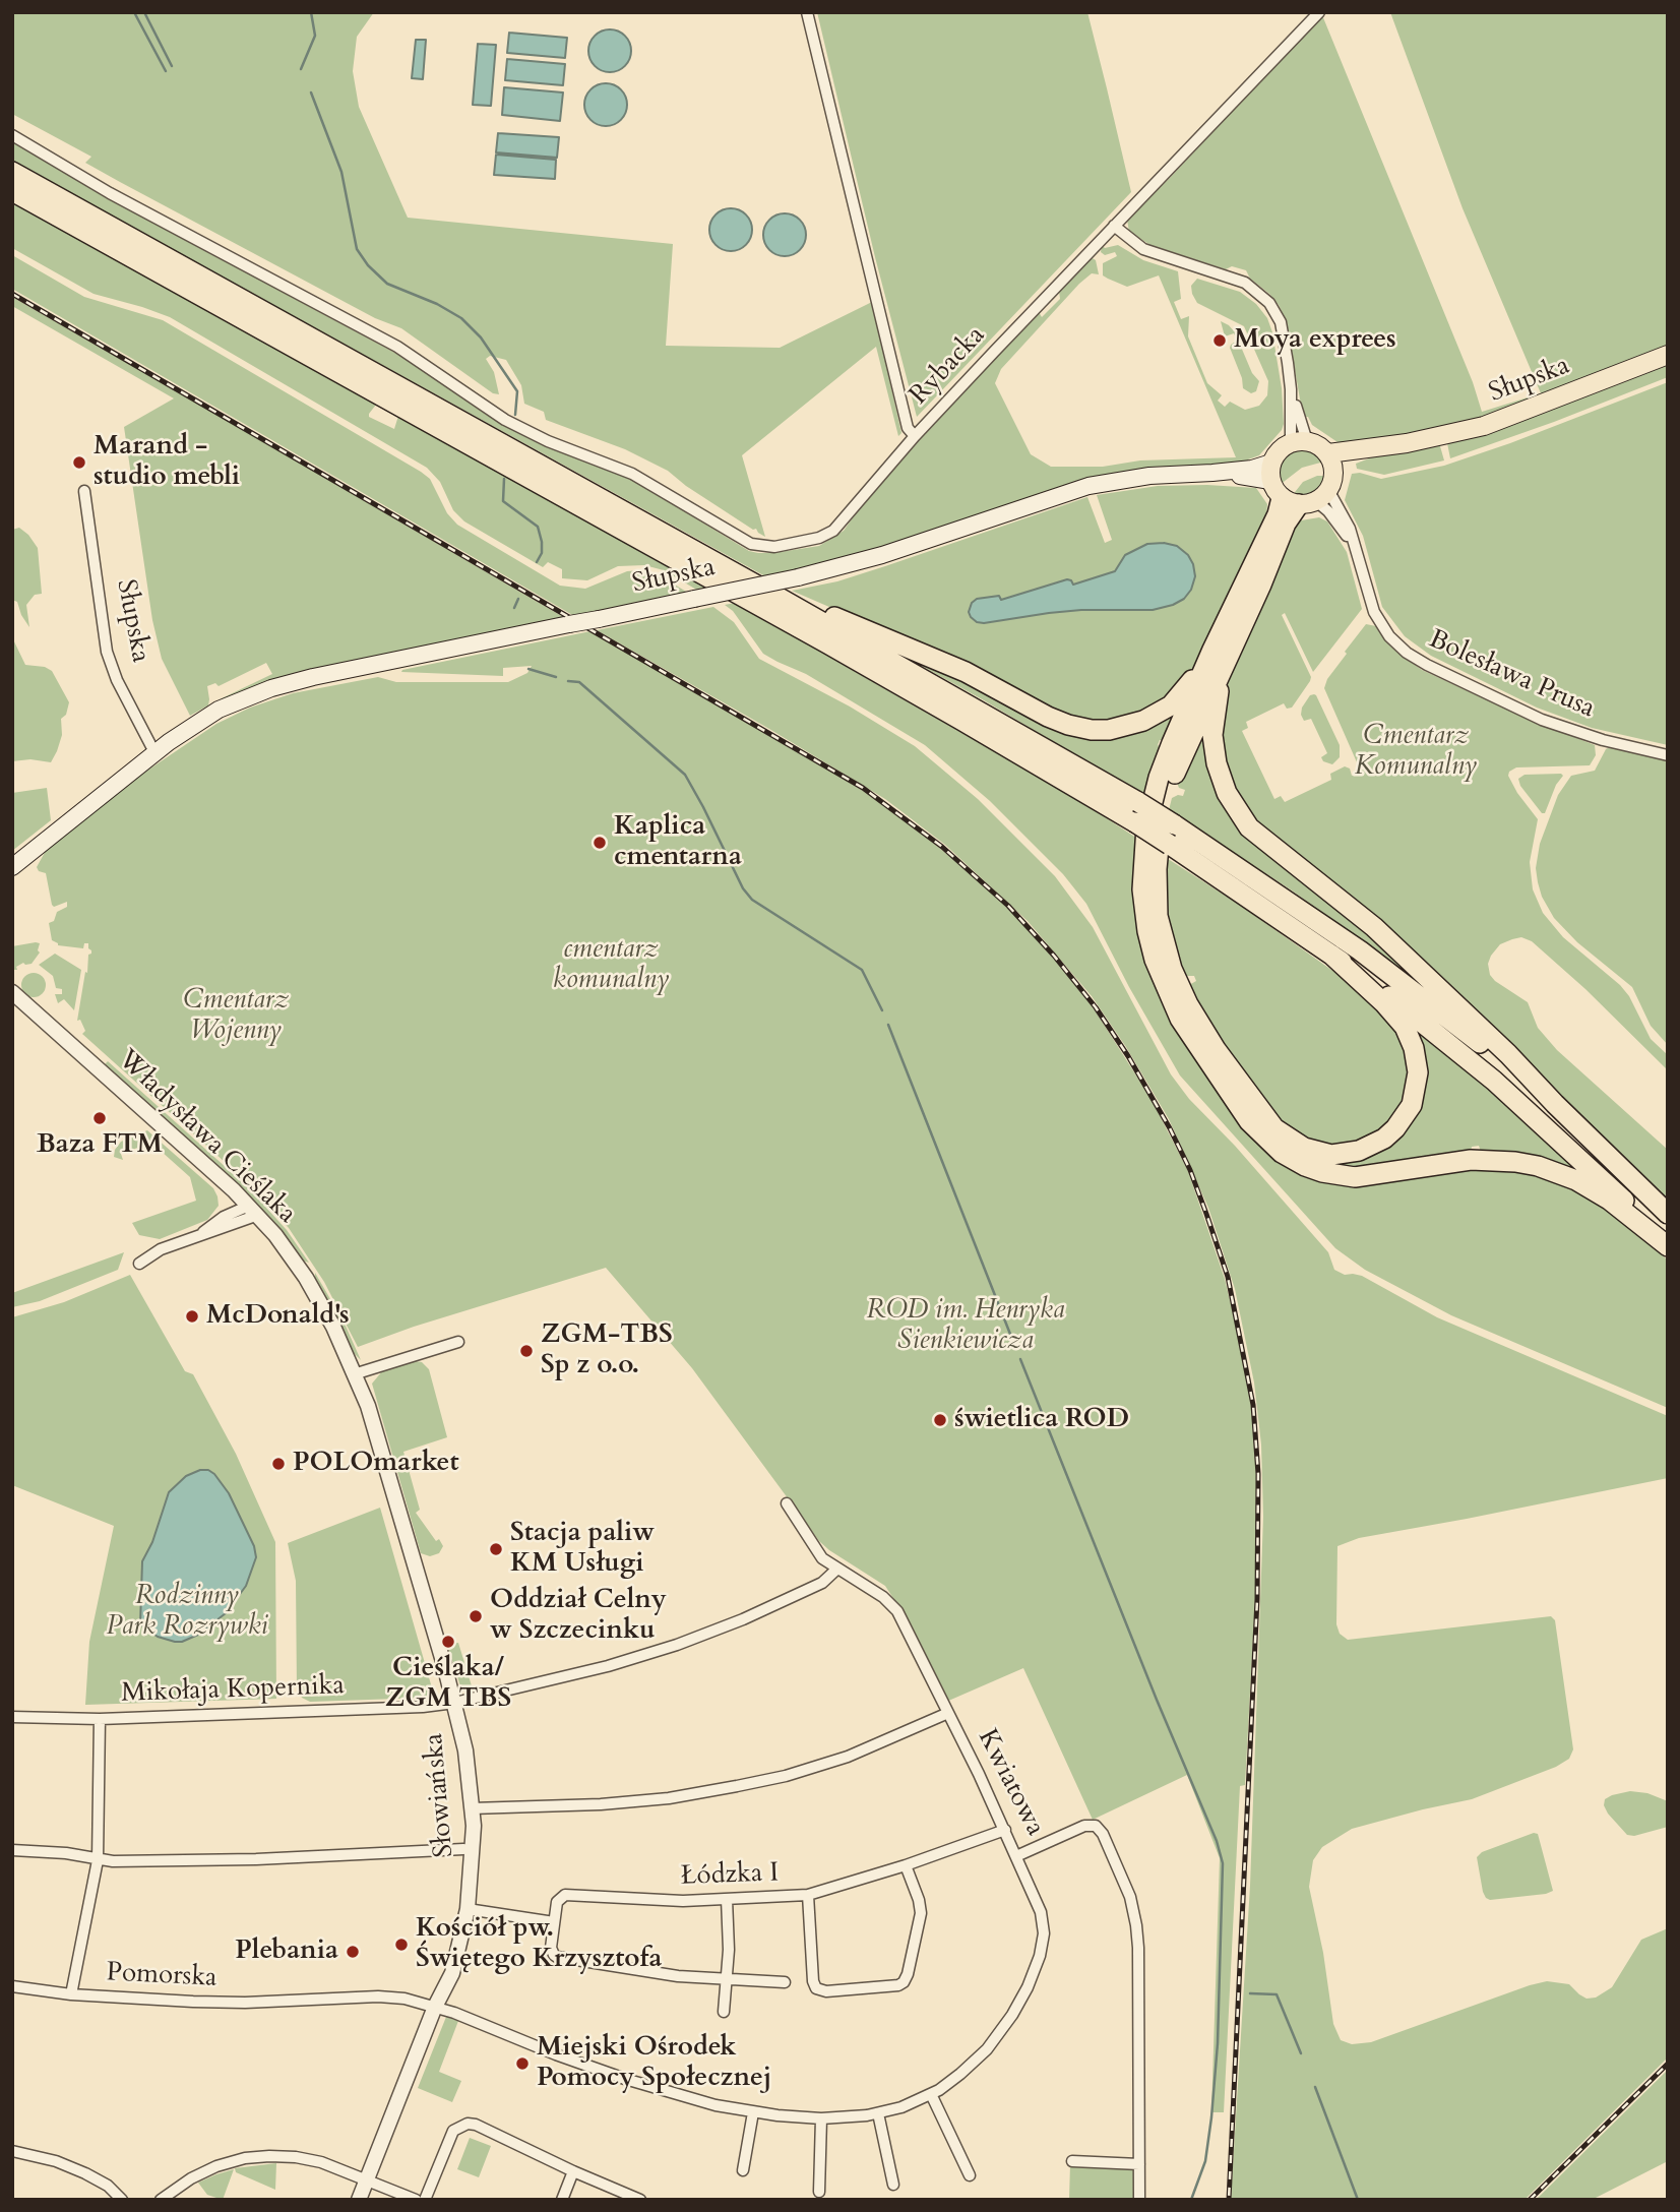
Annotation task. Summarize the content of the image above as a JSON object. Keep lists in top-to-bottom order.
{
  "streets": {
    "main road": ["Słupska"],
    "street": [
      "Rybacka",
      "Bolesława Prusa",
      "Władysława Cieślaka",
      "Mikołaja Kopernika",
      "Kwiatowa",
      "Słowiańska",
      "Łódzka I",
      "Pomorska"
    ]
  },
  "crossings": [
    ["Słupska", "Bolesława Prusa"],
    ["Władysława Cieślaka", "Mikołaja Kopernika"],
    ["Władysława Cieślaka", "Słowiańska"],
    ["Mikołaja Kopernika", "Kwiatowa"],
    ["Mikołaja Kopernika", "Słowiańska"],
    ["Kwiatowa", "Łódzka I"],
    ["Kwiatowa", "Pomorska"],
    ["Słowiańska", "Pomorska"]
  ],
  "parks": [
    "Cmentarz Komunalny",
    "cmentarz komunalny",
    "Cmentarz Wojenny",
    "ROD im. Henryka Sienkiewicza",
    "Rodzinny Park Rozrywki"
  ],
  "places": [
    "Moya exprees",
    "Marand - studio mebli",
    "Kaplica cmentarna",
    "Baza FTM",
    "McDonald's",
    "ZGM-TBS Sp z o.o.",
    "świetlica ROD",
    "POLOmarket",
    "Stacja paliw KM Usługi",
    "Oddział Celny w Szczecinku",
    "Cieślaka/ ZGM TBS",
    "Kościół pw. Świętego Krzysztofa",
    "Plebania",
    "Miejski Ośrodek Pomocy Społecznej"
  ]
}
